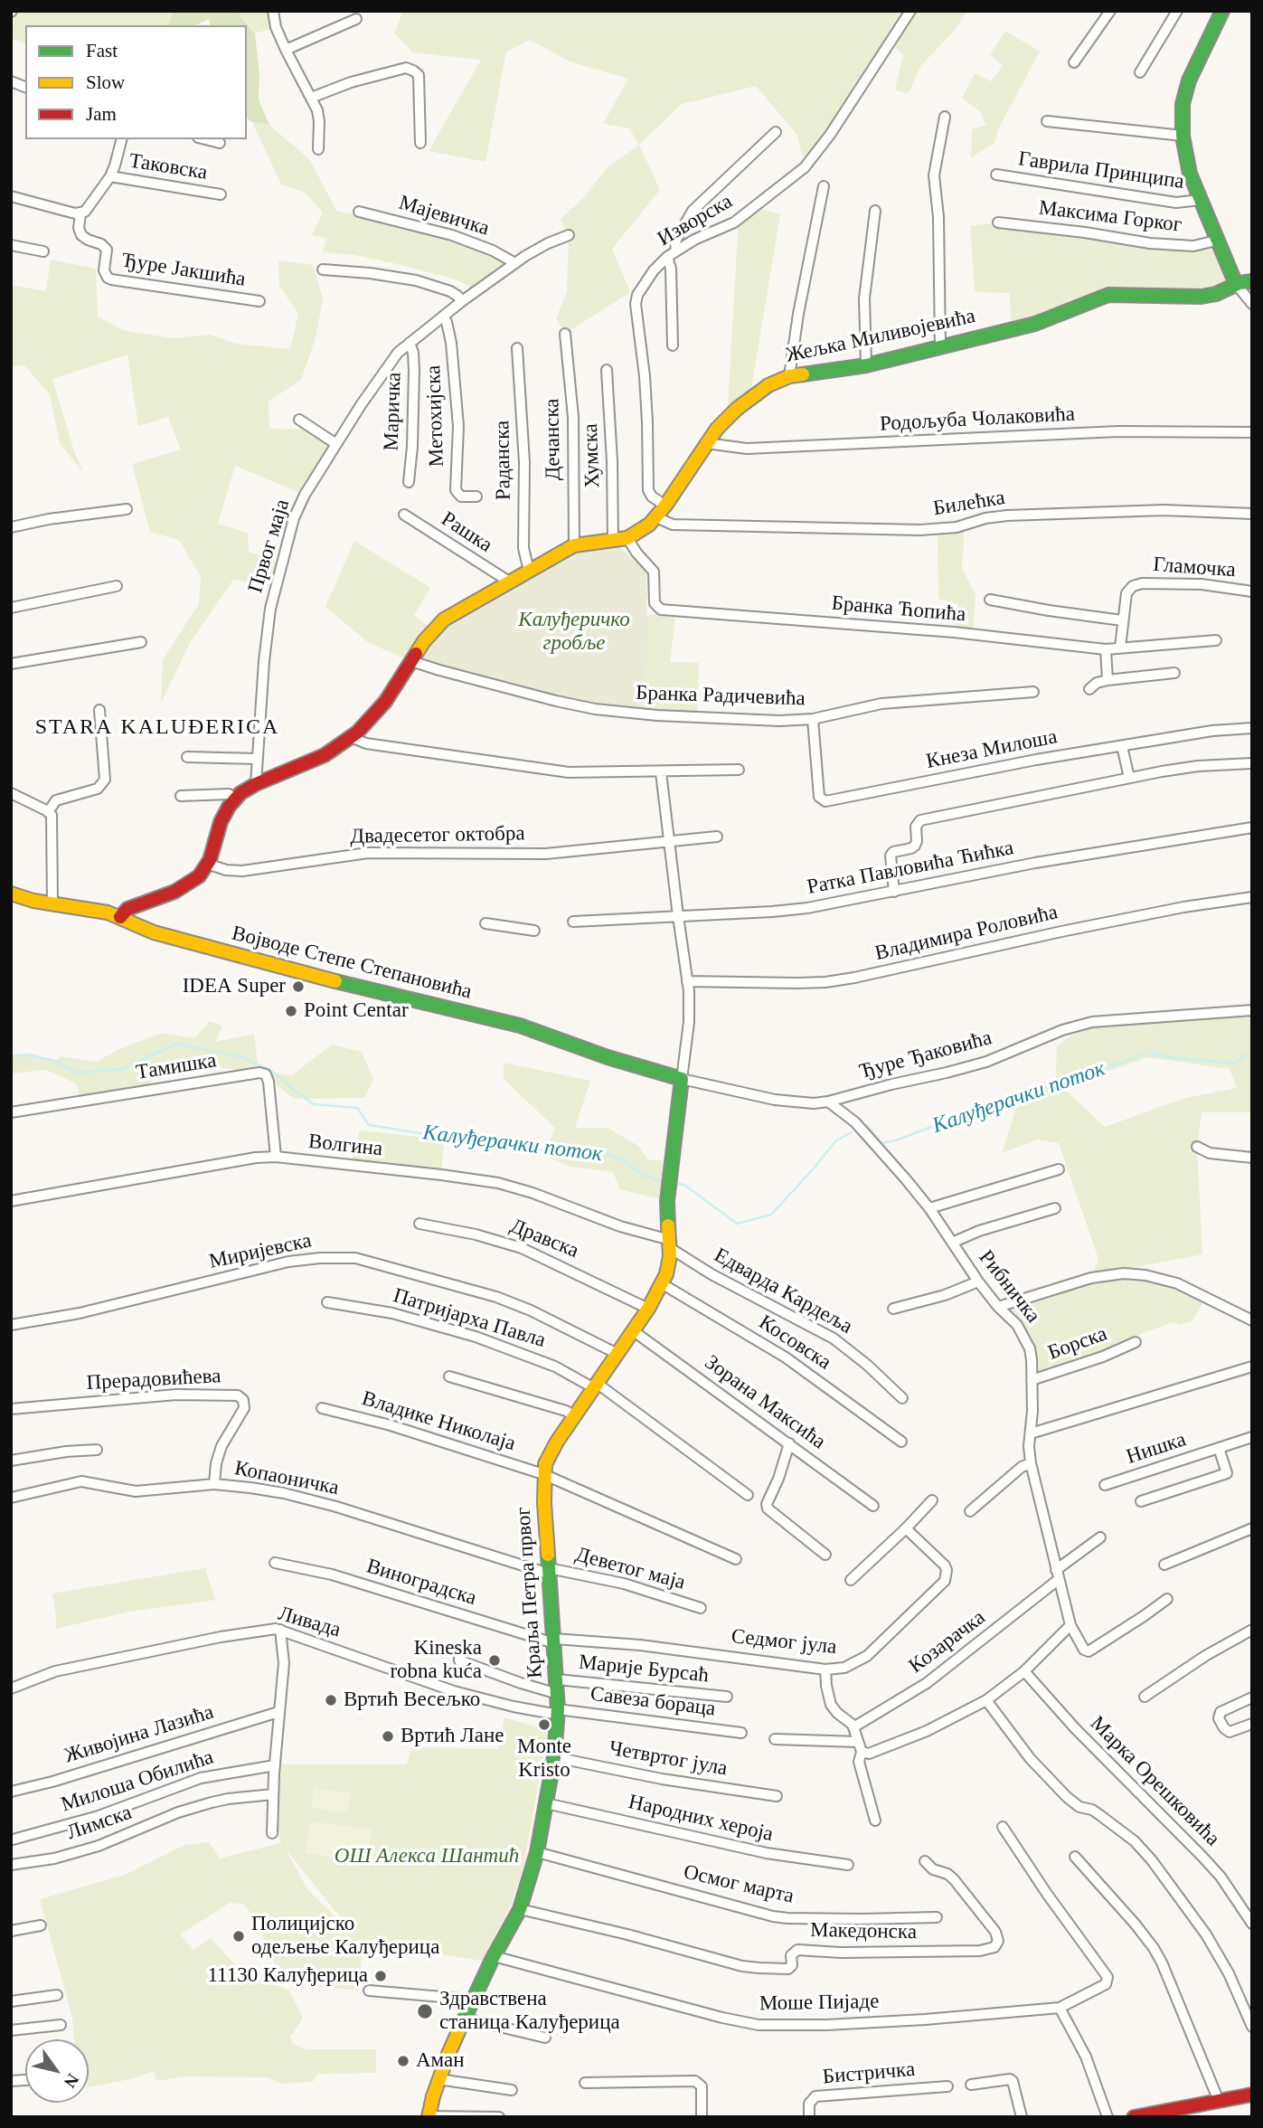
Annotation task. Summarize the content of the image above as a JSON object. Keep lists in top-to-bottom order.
{
  "streets": {
    "street": [
      "Таковска",
      "Гаврила Принципа",
      "Мајевичка",
      "Максима Горког",
      "Изворска",
      "Ђуре Јакшића",
      "Жељка Миливојевића",
      "Маричка",
      "Метохијска",
      "Родољуба Чолаковића",
      "Дечанска",
      "Хумска",
      "Раданска",
      "Билећка",
      "Рашка",
      "Првог маја",
      "Гламочка",
      "Бранка Ћопића",
      "Бранка Радичевића",
      "Кнеза Милоша",
      "Двадесетог октобра",
      "Ратка Павловића Ћићка",
      "Владимира Роловића",
      "Војводе Степе Степановића",
      "Ђуре Ђаковића",
      "Тамишка",
      "Волгина",
      "Дравска",
      "Миријевска",
      "Рибничка",
      "Едварда Кардеља",
      "Патријарха Павла",
      "Косовска",
      "Борска",
      "Прерадовићева",
      "Зорана Максића",
      "Владике Николаја",
      "Нишка",
      "Копаоничка",
      "Деветог маја",
      "Виноградска",
      "Краља Петра првог",
      "Ливада",
      "Седмог јула",
      "Козарачка",
      "Марије Бурсаћ",
      "Савеза бораца",
      "Живојина Лазића",
      "Четвртог јула",
      "Милоша Обилића",
      "Марка Орешковића",
      "Народних хероја",
      "Лимска",
      "Осмог марта",
      "Македонска",
      "Моше Пијаде",
      "Бистричка"
    ]
  },
  "crossings": [
    ["Мајевичка", "Првог маја"],
    ["Изворска", "Жељка Миливојевића"],
    ["Жељка Миливојевића", "Родољуба Чолаковића"],
    ["Жељка Миливојевића", "Дечанска"],
    ["Жељка Миливојевића", "Хумска"],
    ["Жељка Миливојевића", "Раданска"],
    ["Жељка Миливојевића", "Билећка"],
    ["Жељка Миливојевића", "Рашка"],
    ["Жељка Миливојевића", "Првог маја"],
    ["Жељка Миливојевића", "Бранка Ћопића"],
    ["Жељка Миливојевића", "Бранка Радичевића"],
    ["Жељка Миливојевића", "Двадесетог октобра"],
    ["Жељка Миливојевића", "Војводе Степе Степановића"],
    ["Маричка", "Првог маја"],
    ["Метохијска", "Првог маја"],
    ["Гламочка", "Бранка Ћопића"],
    ["Бранка Радичевића", "Кнеза Милоша"],
    ["Војводе Степе Степановића", "Ђуре Ђаковића"],
    ["Војводе Степе Степановића", "Краља Петра првог"],
    ["Ђуре Ђаковића", "Рибничка"],
    ["Ђуре Ђаковића", "Краља Петра првог"],
    ["Тамишка", "Волгина"],
    ["Волгина", "Едварда Кардеља"],
    ["Волгина", "Краља Петра првог"],
    ["Дравска", "Краља Петра првог"],
    ["Миријевска", "Краља Петра првог"],
    ["Рибничка", "Борска"],
    ["Рибничка", "Козарачка"],
    ["Едварда Кардеља", "Краља Петра првог"],
    ["Патријарха Павла", "Краља Петра првог"],
    ["Косовска", "Краља Петра првог"],
    ["Прерадовићева", "Копаоничка"],
    ["Зорана Максића", "Краља Петра првог"],
    ["Владике Николаја", "Краља Петра првог"],
    ["Копаоничка", "Деветог маја"],
    ["Копаоничка", "Краља Петра првог"],
    ["Деветог маја", "Краља Петра првог"],
    ["Виноградска", "Краља Петра првог"],
    ["Виноградска", "Седмог јула"],
    ["Краља Петра првог", "Ливада"],
    ["Краља Петра првог", "Седмог јула"],
    ["Краља Петра првог", "Марије Бурсаћ"],
    ["Краља Петра првог", "Савеза бораца"],
    ["Краља Петра првог", "Четвртог јула"],
    ["Краља Петра првог", "Народних хероја"],
    ["Краља Петра првог", "Осмог марта"],
    ["Краља Петра првог", "Македонска"],
    ["Краља Петра првог", "Моше Пијаде"],
    ["Ливада", "Савеза бораца"]
  ],
  "districts": ["STARA KALUĐERICA"],
  "water": ["Калуђерачки поток"],
  "parks": ["Калуђеричко гробље", "ОШ Алекса Шантић"],
  "places": [
    "IDEA Super",
    "Point Centar",
    "Kineska robna kuća",
    "Вртић Весељко",
    "Monte Kristo",
    "Вртић Лане",
    "Полицијско одељење Калуђерица",
    "11130 Калуђерица",
    "Здравствена станица Калуђерица",
    "Аман"
  ],
  "legend": ["Fast", "Slow", "Jam"],
  "north": "bottom right"
}
